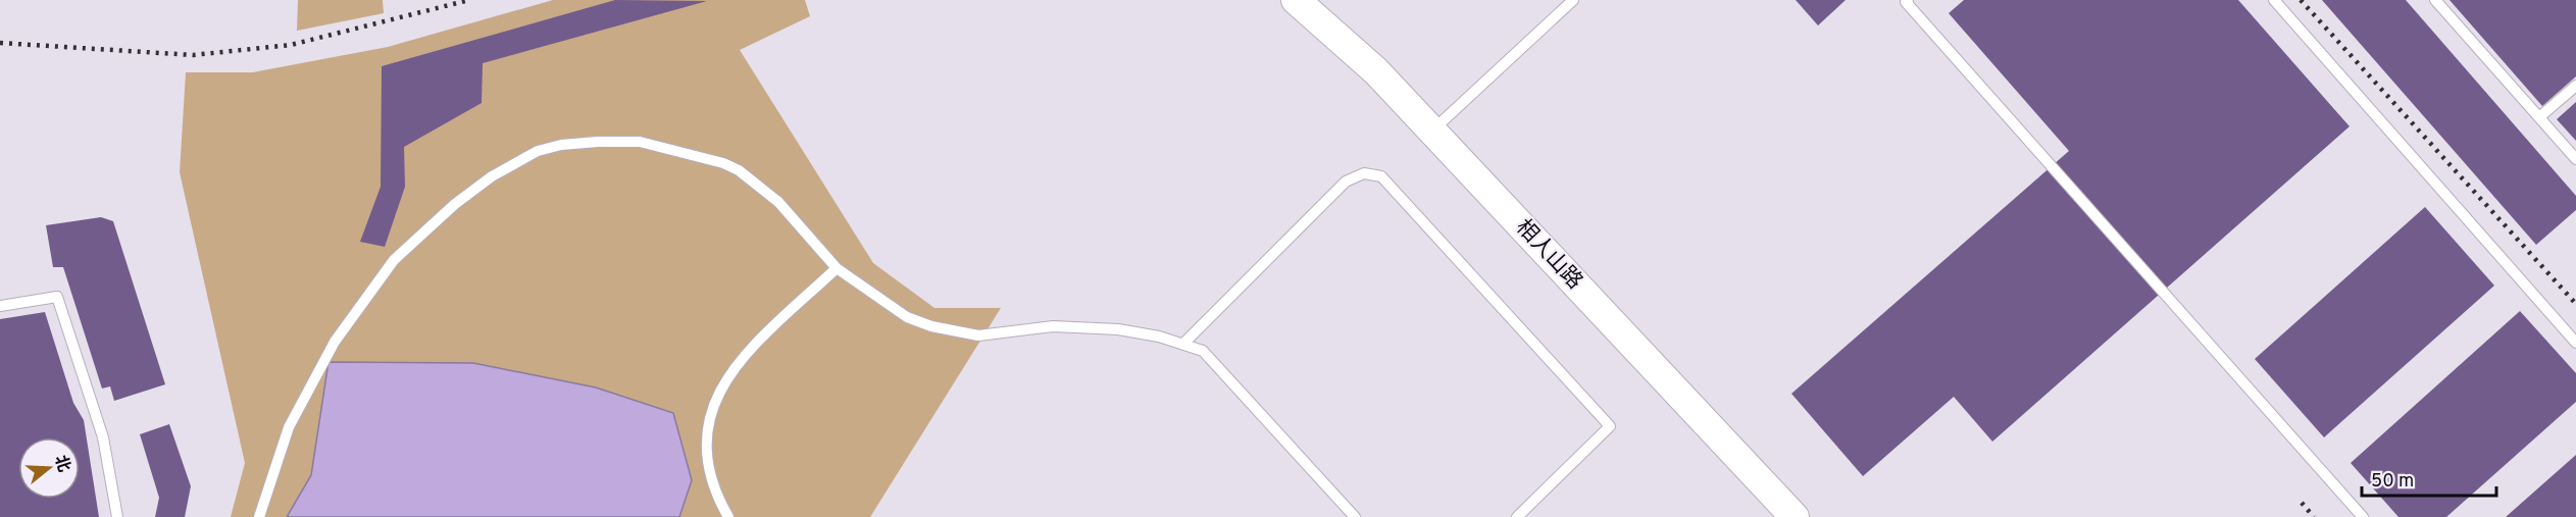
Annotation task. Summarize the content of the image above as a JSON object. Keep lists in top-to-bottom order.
{
  "streets": {
    "street": ["相人山路"]
  },
  "scale_bar": "50 m",
  "north": "right"
}
